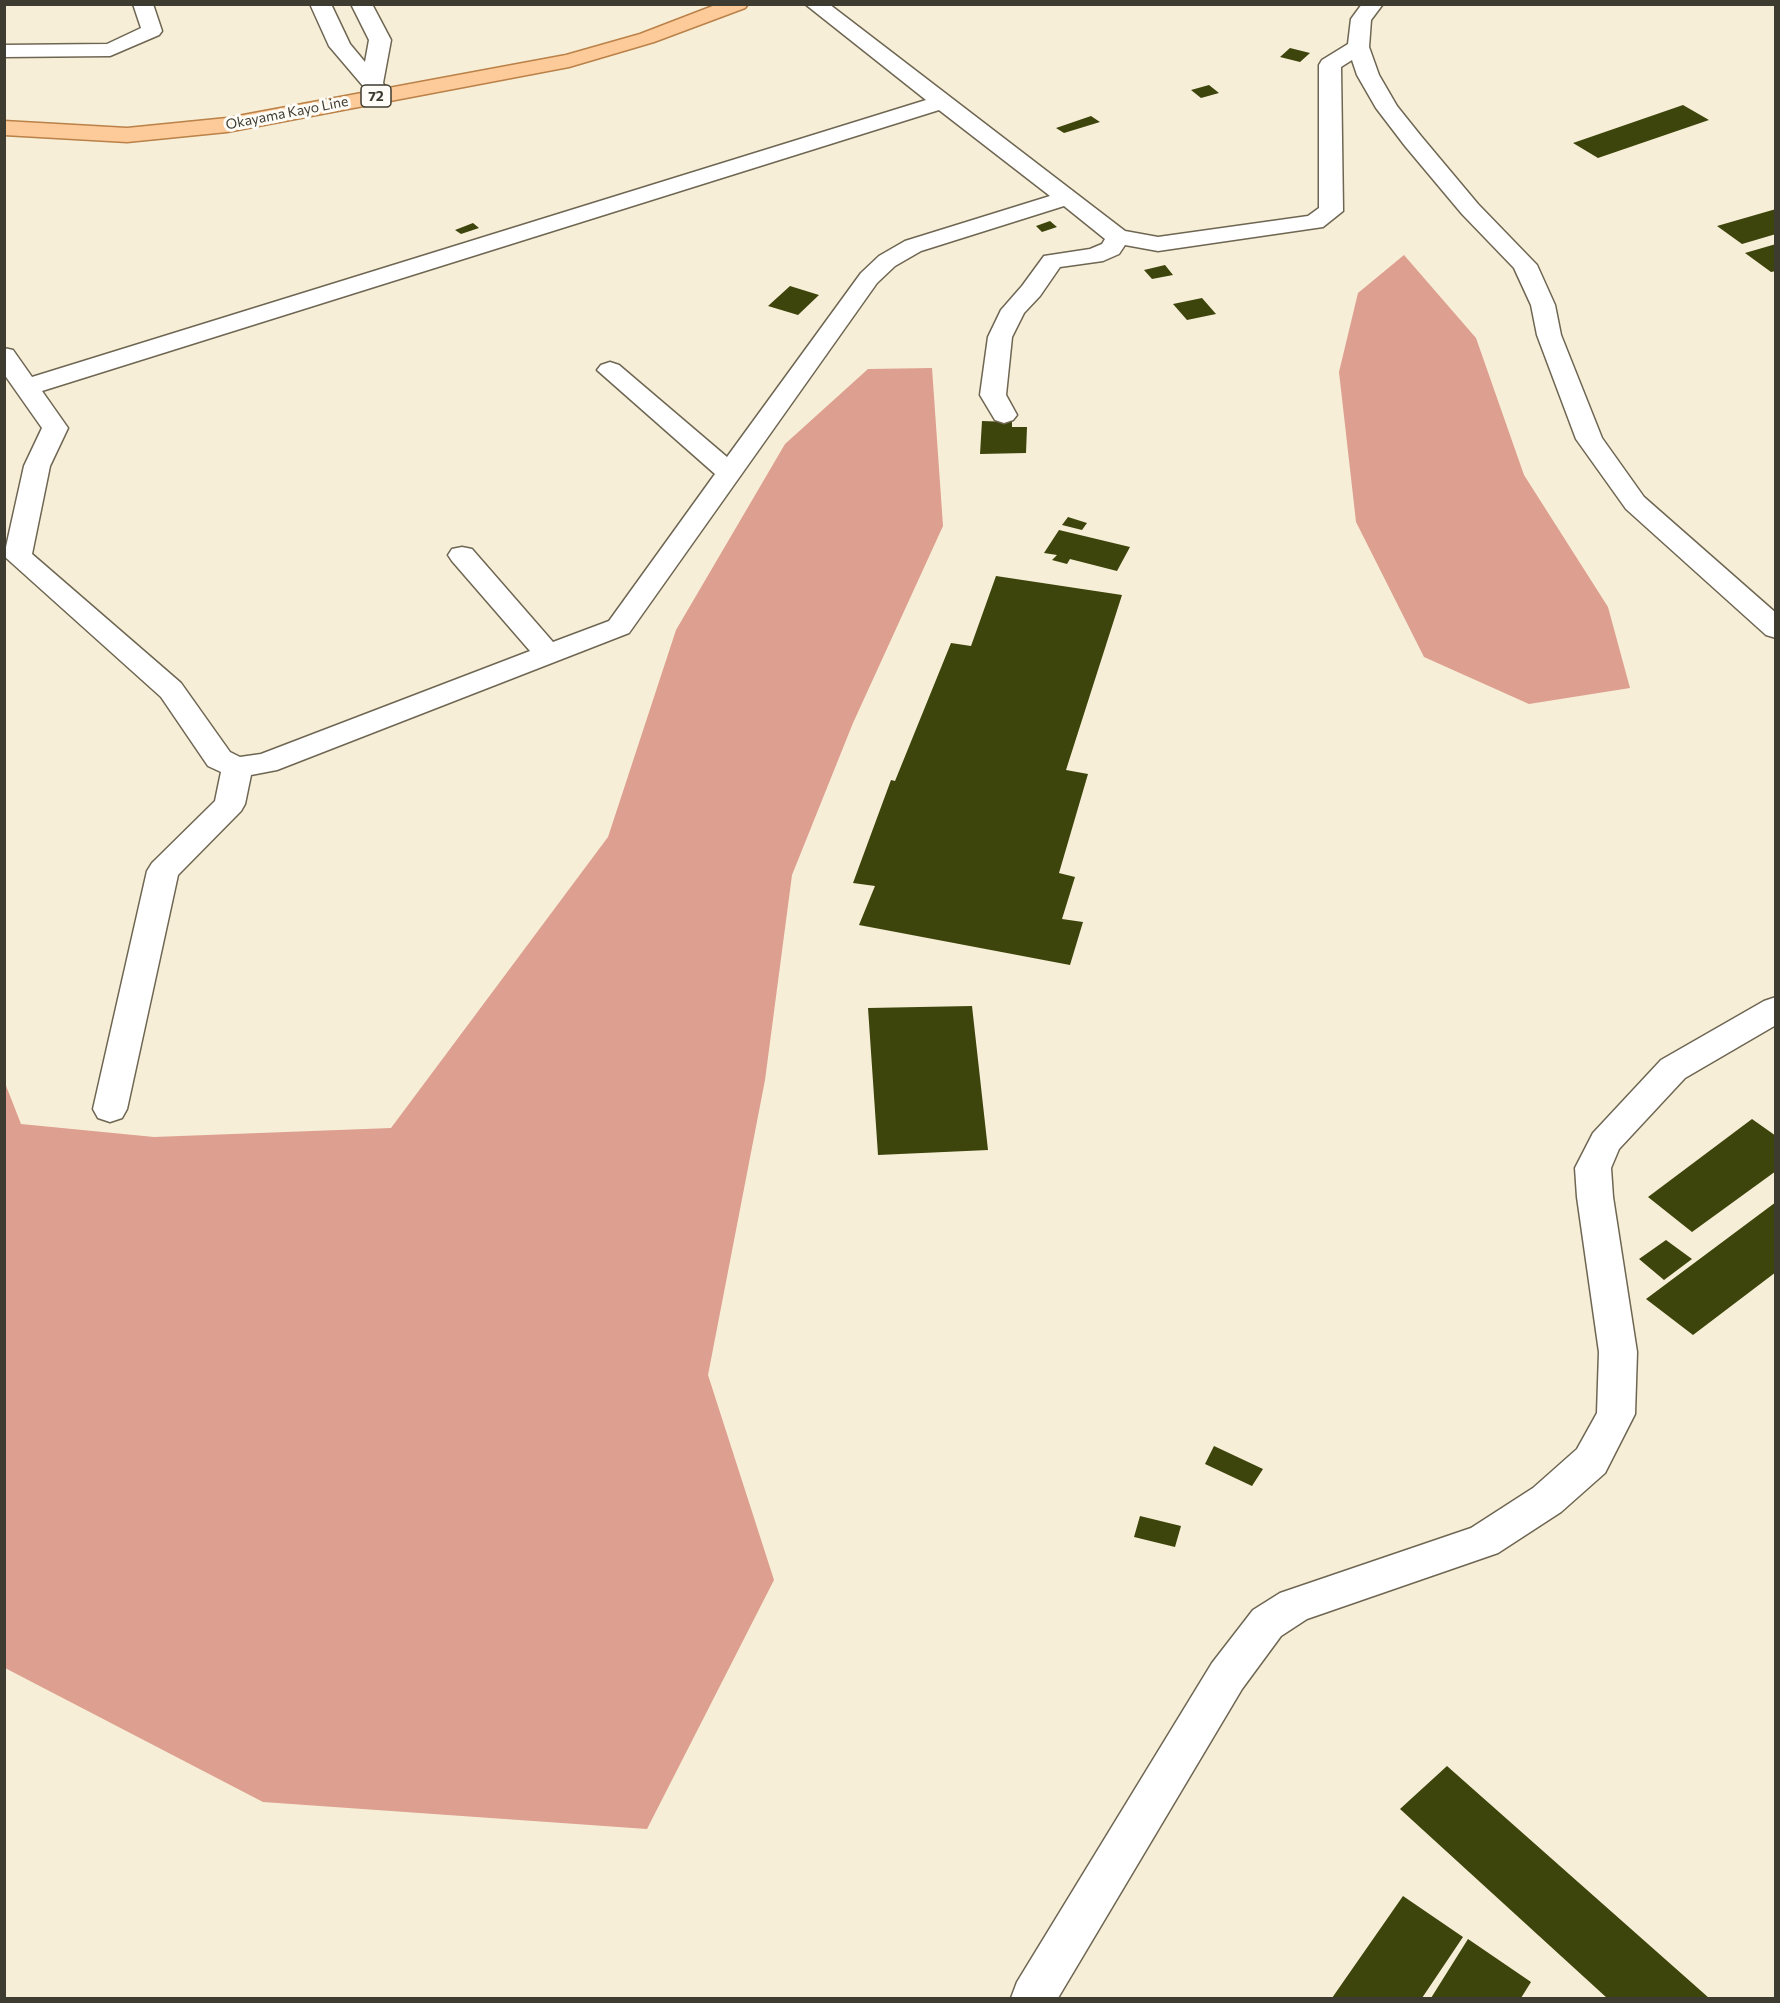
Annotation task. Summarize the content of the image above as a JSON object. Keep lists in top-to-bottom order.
{
  "streets": {
    "main road": ["72", "Okayama Kayo Line"]
  }
}
